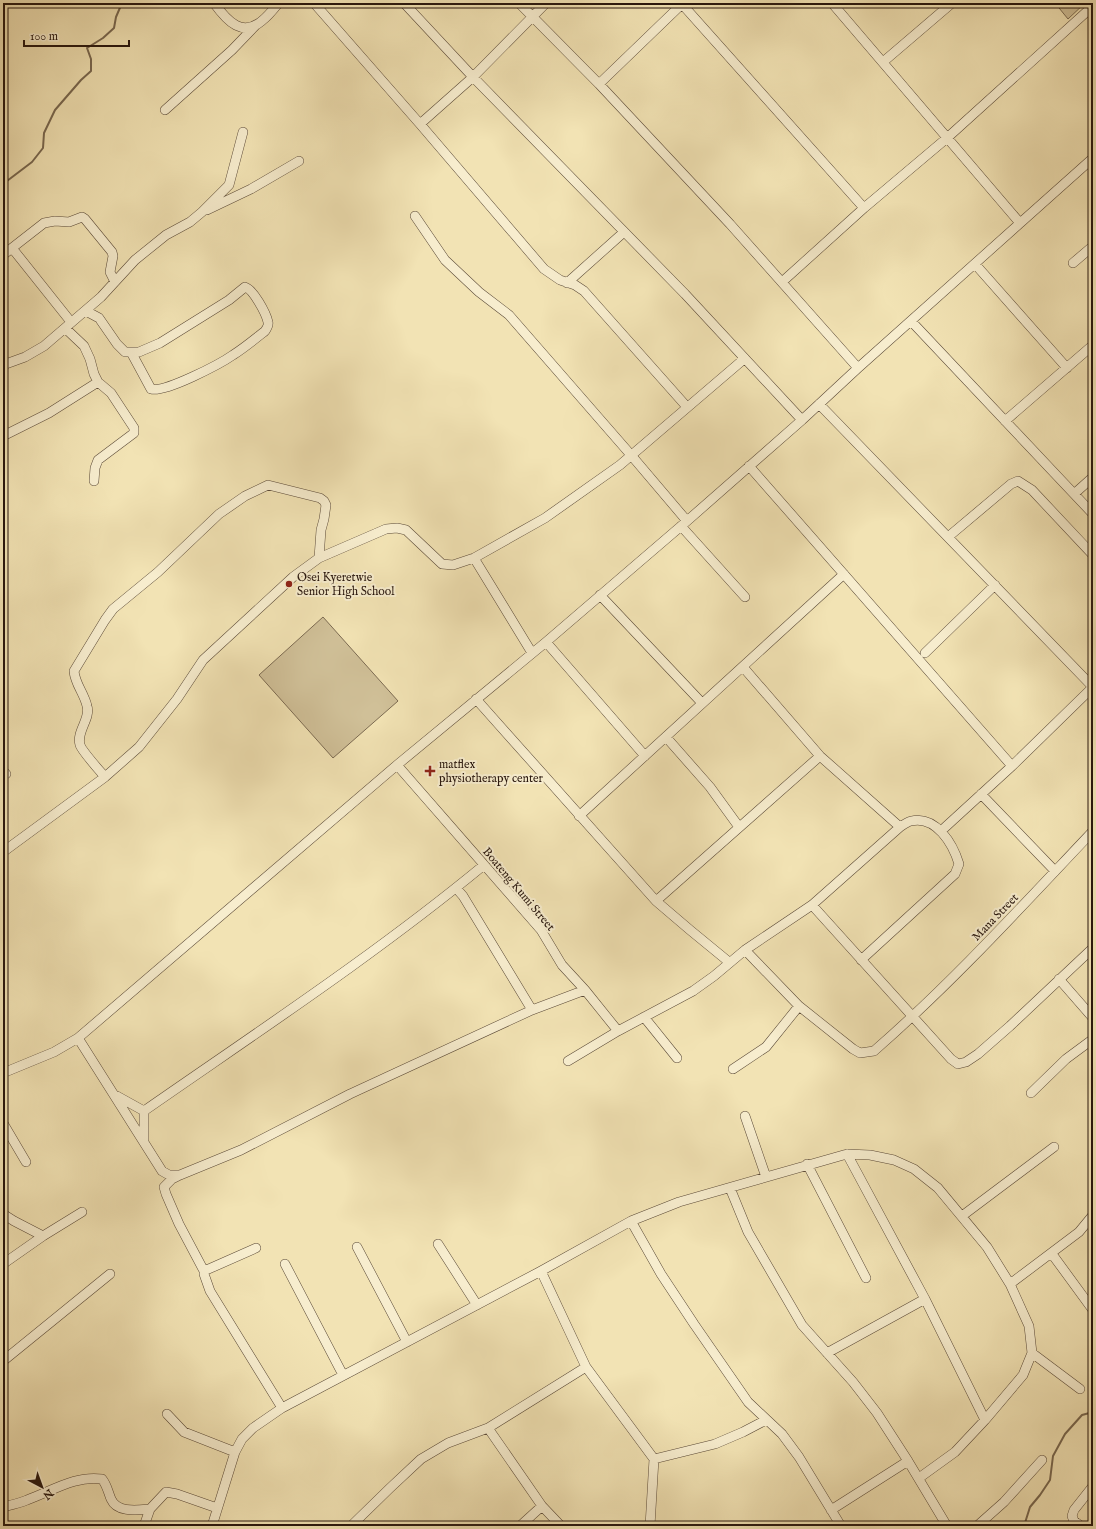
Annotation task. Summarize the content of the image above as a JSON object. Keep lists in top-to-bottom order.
{
  "streets": {
    "street": ["Boateng Kumi Street", "Mana Street"]
  },
  "places": {
    "other": ["Osei Kyeretwie Senior High School"],
    "health": ["matflex physiotherapy center"]
  },
  "scale_bar": "100 m",
  "north": "bottom right"
}
